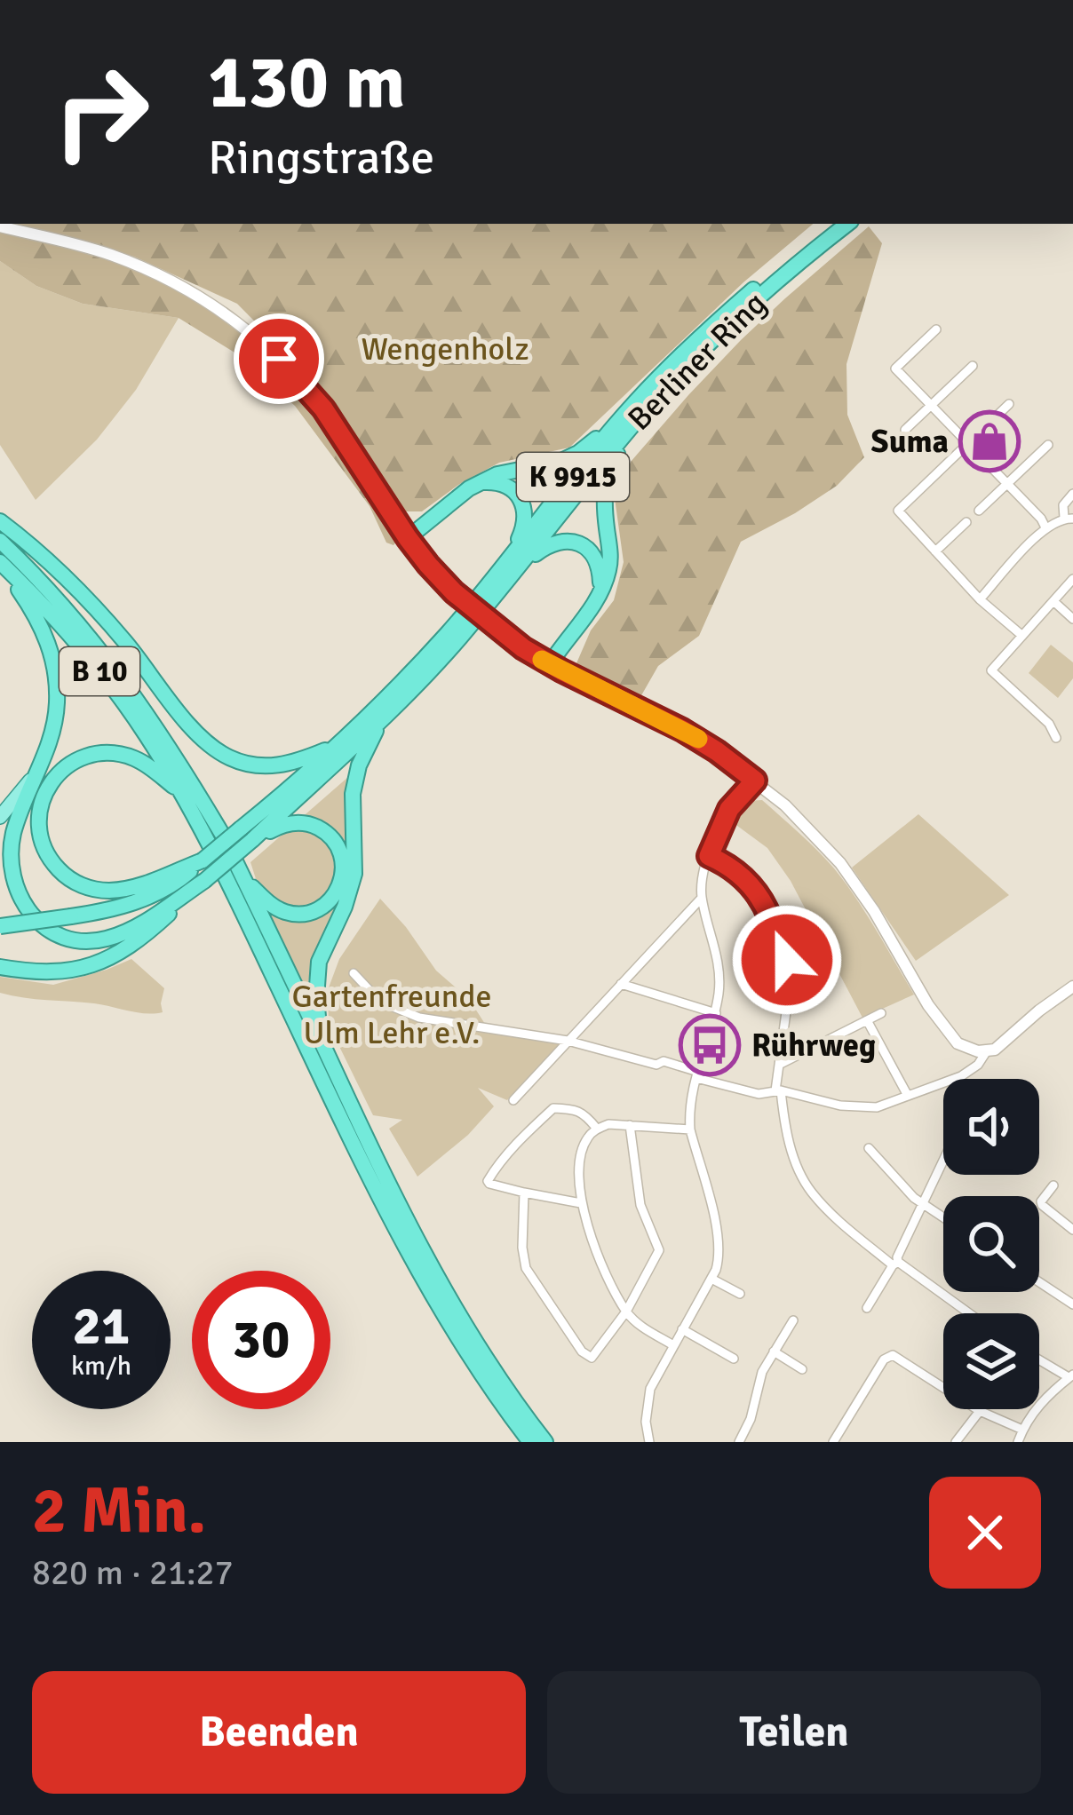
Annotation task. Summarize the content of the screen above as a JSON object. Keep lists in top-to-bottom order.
{
  "streets": {
    "highway": ["Berliner Ring", "K 9915", "B 10"]
  },
  "crossings": [
    ["Berliner Ring", "K 9915"]
  ],
  "parks": ["Wengenholz", "Gartenfreunde Ulm Lehr e.V."],
  "places": {
    "shop": ["Suma"],
    "bus stop": ["Rührweg"]
  },
  "page": {
    "turn": ["130 m", "Ringstraße"],
    "speed": "21 km/h",
    "limit": "30",
    "heading": ["2 Min.", "820 m · 21:27"],
    "buttons": ["Beenden", "Teilen"]
  }
}
